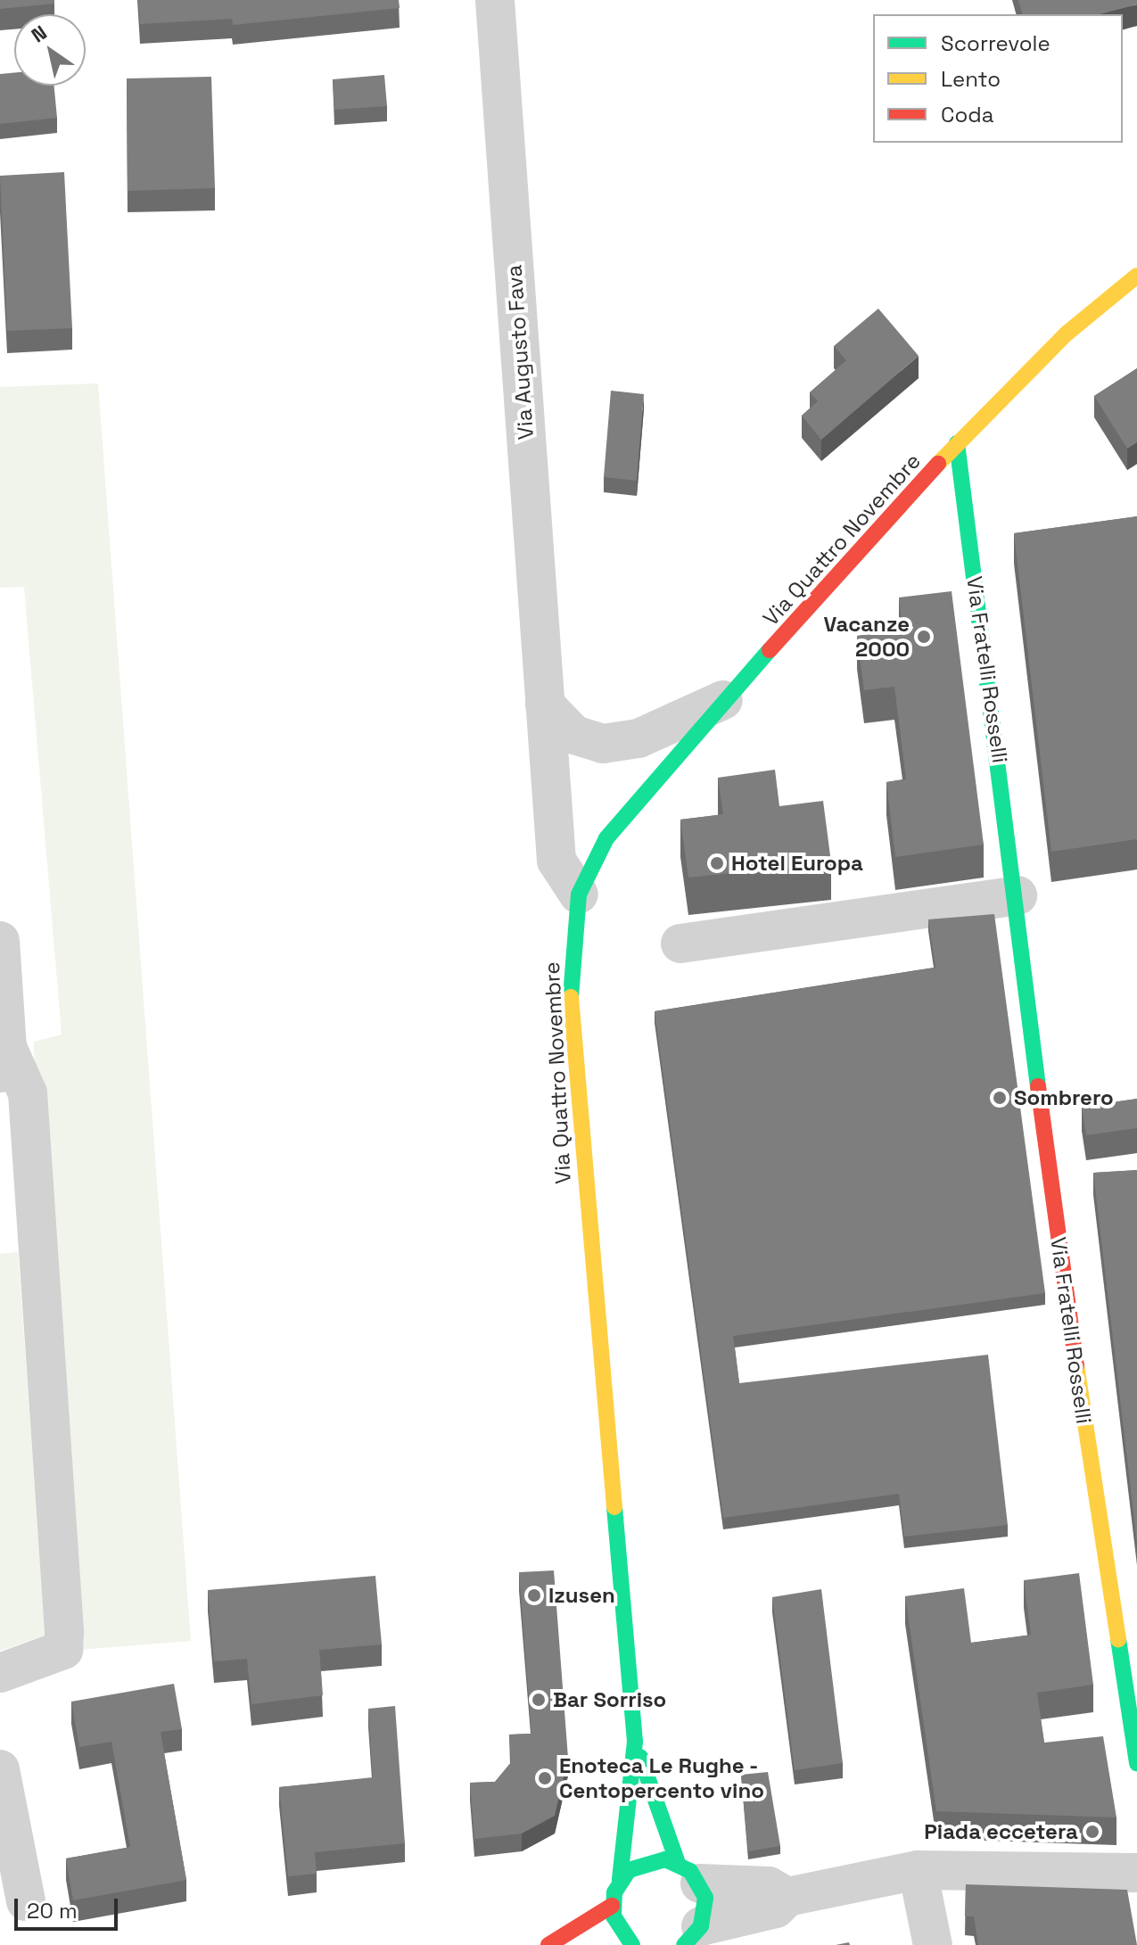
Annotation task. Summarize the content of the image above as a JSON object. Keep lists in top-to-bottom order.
{
  "streets": {
    "main road": ["Via Quattro Novembre", "Via Fratelli Rosselli"],
    "street": ["Via Augusto Fava"]
  },
  "crossings": [
    ["Via Augusto Fava", "Via Quattro Novembre"],
    ["Via Quattro Novembre", "Via Fratelli Rosselli"]
  ],
  "places": [
    "Vacanze 2000",
    "Hotel Europa",
    "Sombrero",
    "Izusen",
    "Bar Sorriso",
    "Enoteca Le Rughe - Centopercento vino",
    "Piada eccetera"
  ],
  "legend": ["Scorrevole", "Lento", "Coda"],
  "scale_bar": "20 m",
  "north": "top left"
}
